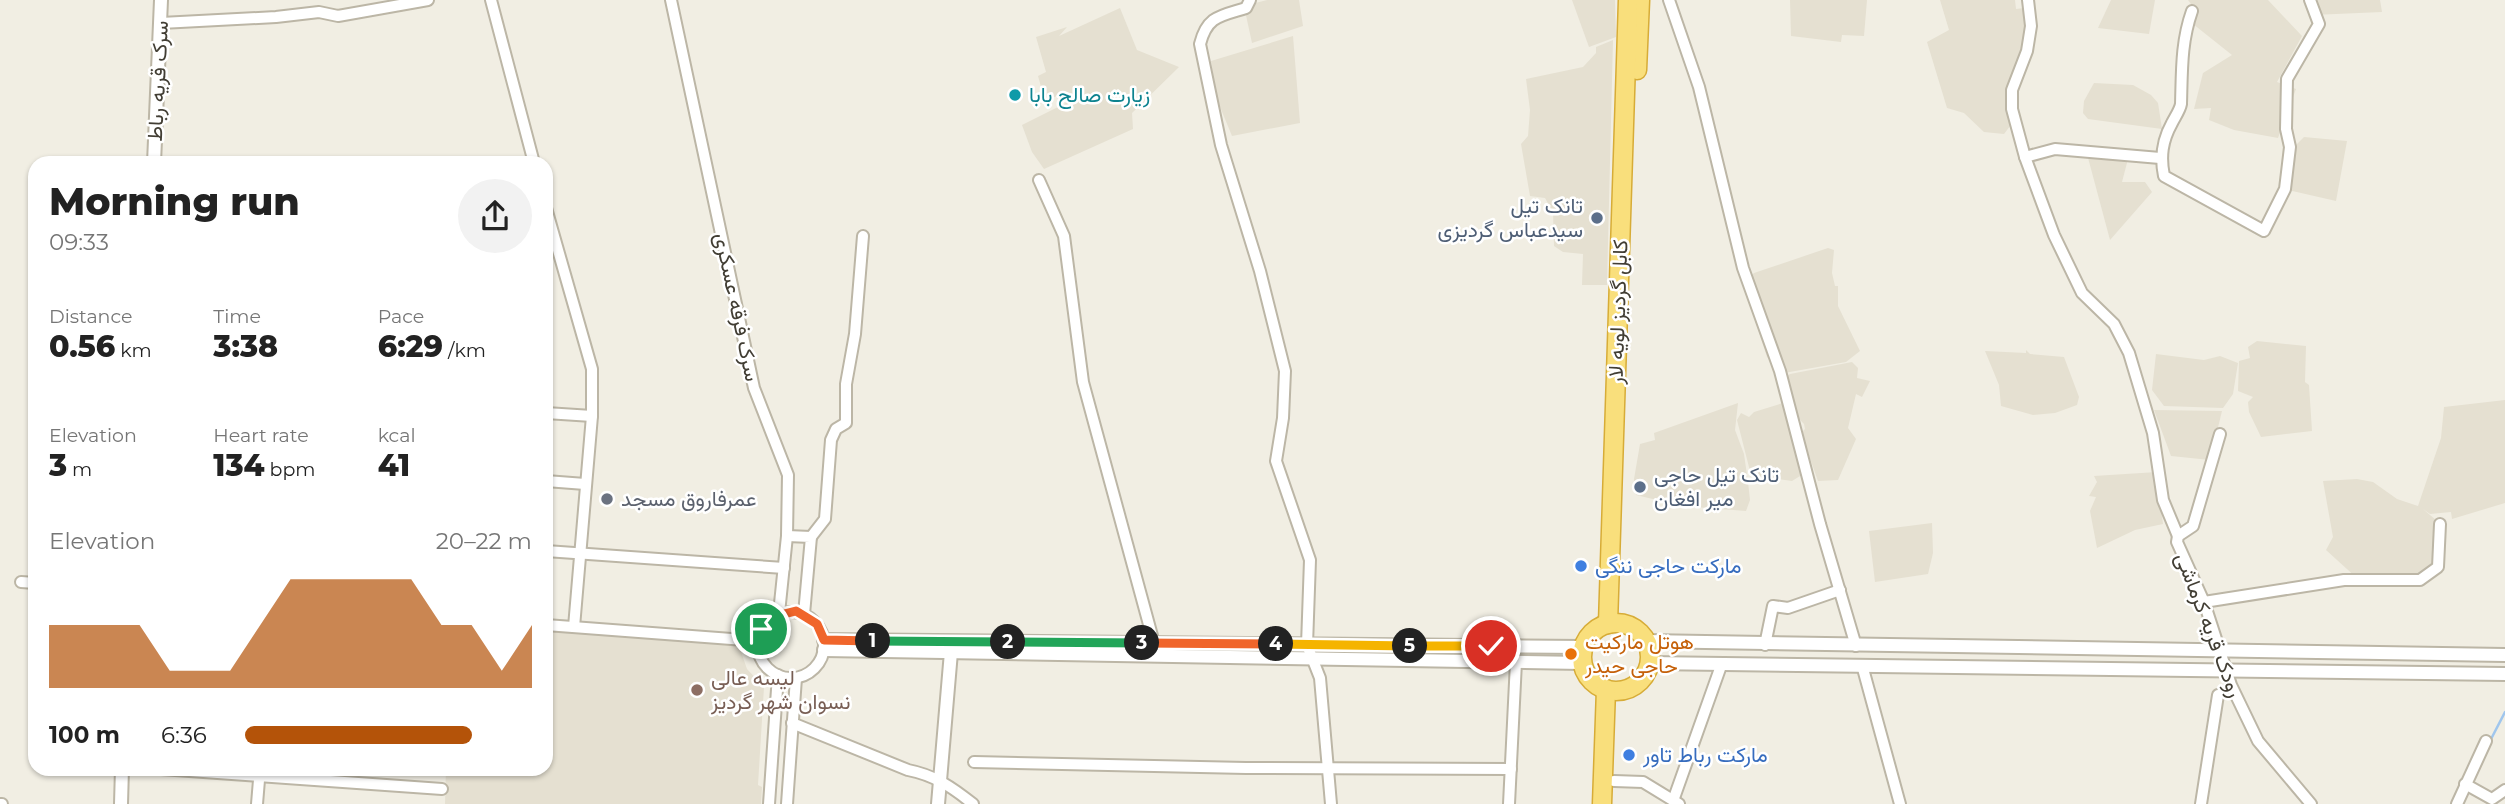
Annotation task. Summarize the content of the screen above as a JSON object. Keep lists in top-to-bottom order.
{
  "streets": {
    "highway": ["کابل گردیز لویه لار"],
    "street": ["سرک قریه رباط", "سرک فرقه عسکری", "رودک قریه کرماشی"]
  },
  "places": [
    "زیارت صالح بابا",
    "تانک تیل سیدعباس گردیزی",
    "تانک تیل حاجی میر افغان",
    "عمرفاروق مسجد",
    "مارکت حاجی ننگی",
    "هوتل مارکیت حاجی حیدر",
    "لیسه عالی نسوان شهر گردیز",
    "مارکت رباط تاور"
  ],
  "page": {
    "heading": ["Morning run", "09:33"],
    "stats": [
      ["Distance", "0.56 km"],
      ["Time", "3:38"],
      ["Pace", "6:29 /km"],
      ["Elevation", "3 m"],
      ["Heart rate", "134 bpm"],
      ["kcal", "41"]
    ],
    "chart": ["Elevation", "20–22 m"],
    "pins": [
      "1",
      "2",
      "3",
      "4",
      "5"
    ],
    "list": [
      {
        "name": "100 m",
        "note": "6:36"
      }
    ]
  }
}
